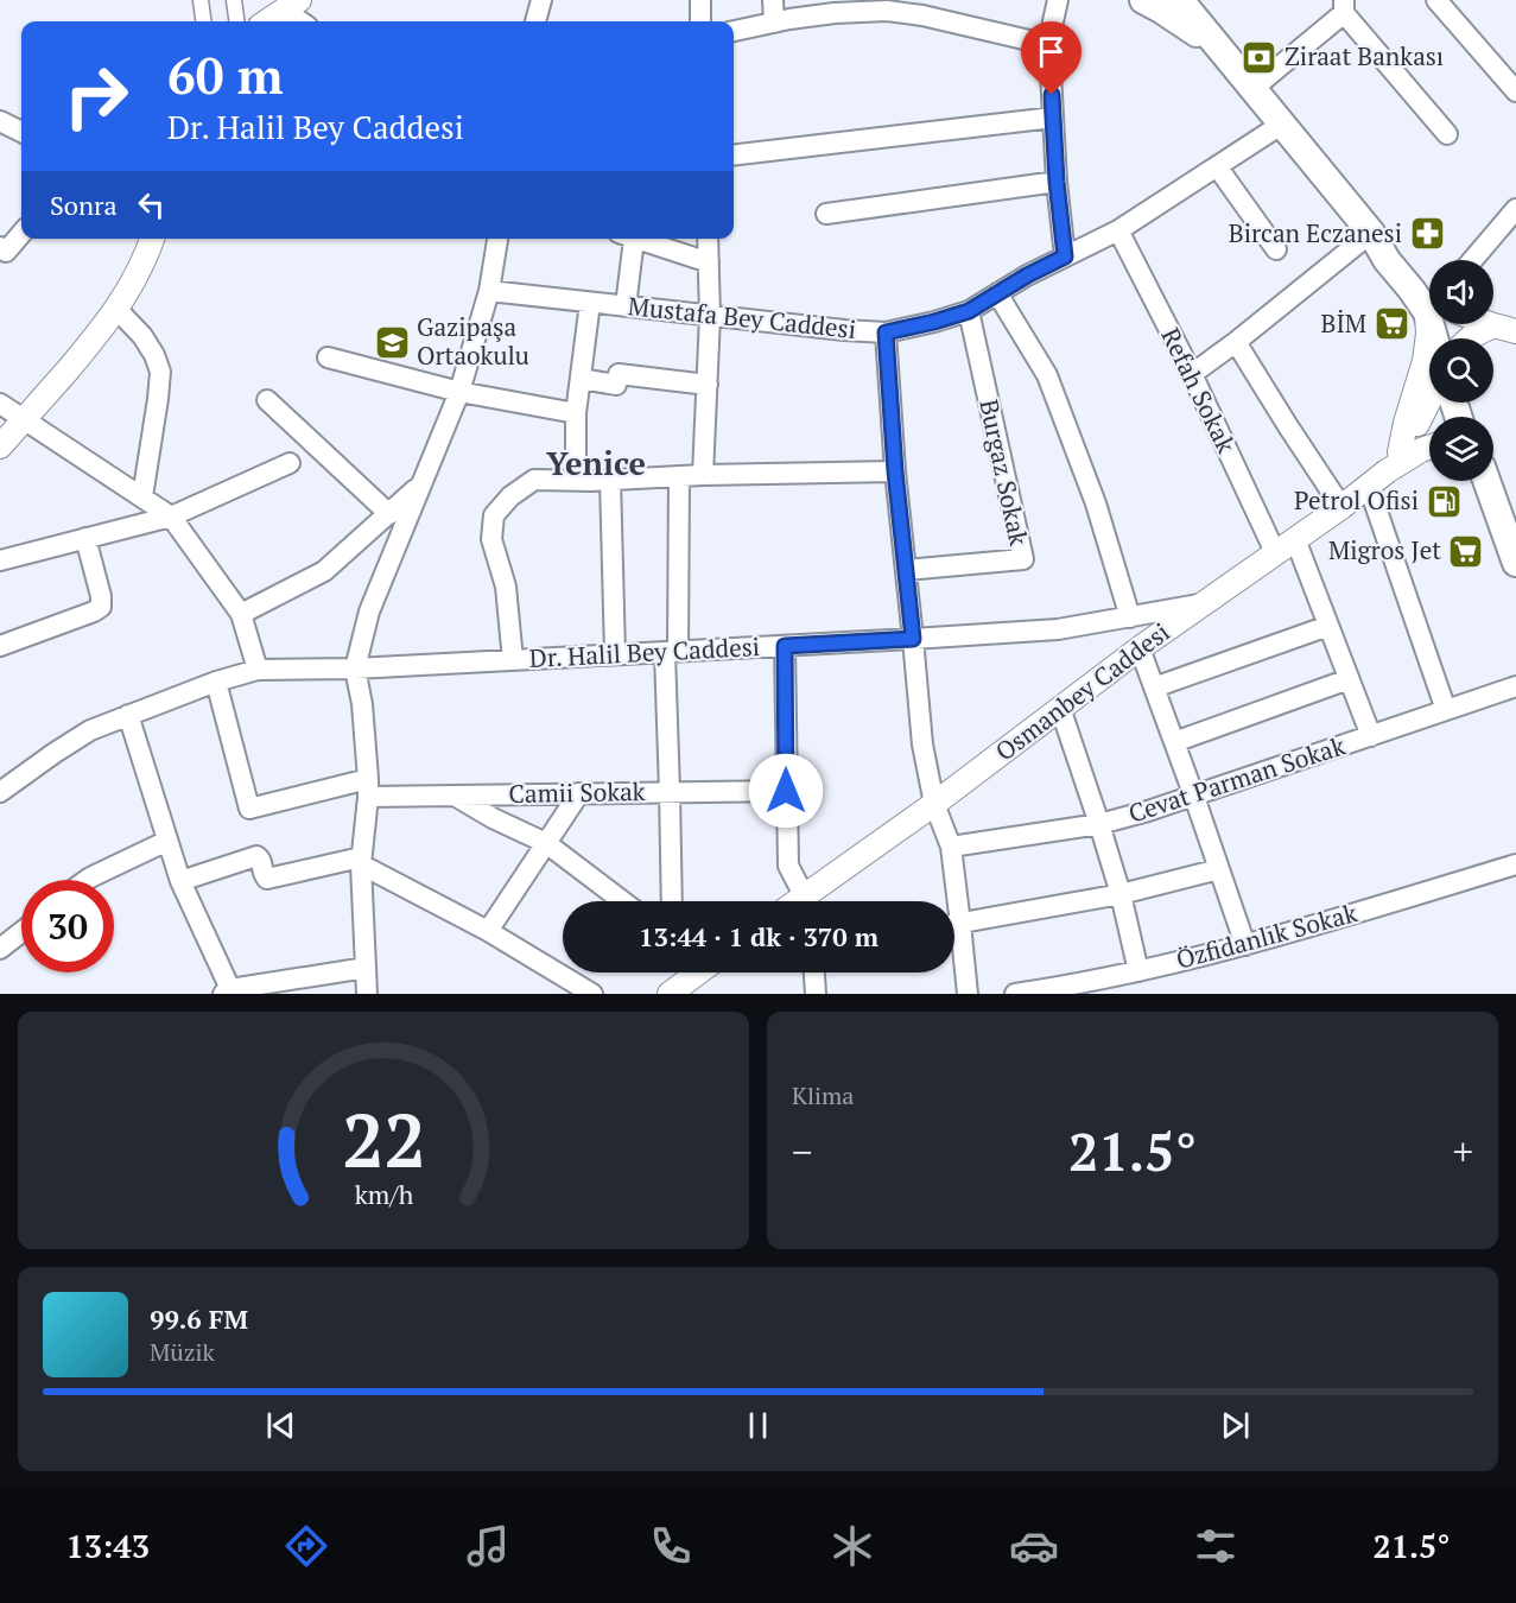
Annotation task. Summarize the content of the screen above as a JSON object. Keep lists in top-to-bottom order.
{
  "streets": {
    "street": [
      "Mustafa Bey Caddesi",
      "Refah Sokak",
      "Burgaz Sokak",
      "Dr. Halil Bey Caddesi",
      "Osmanbey Caddesi",
      "Cevat Parman Sokak",
      "Camii Sokak",
      "Özfidanlık Sokak"
    ]
  },
  "crossings": [
    ["Mustafa Bey Caddesi", "Refah Sokak"],
    ["Mustafa Bey Caddesi", "Burgaz Sokak"],
    ["Refah Sokak", "Osmanbey Caddesi"],
    ["Dr. Halil Bey Caddesi", "Osmanbey Caddesi"],
    ["Dr. Halil Bey Caddesi", "Camii Sokak"]
  ],
  "districts": ["Yenice"],
  "places": {
    "bank": ["Ziraat Bankası"],
    "pharmacy": ["Bircan Eczanesi"],
    "supermarket": ["BİM", "Migros Jet"],
    "school or university": ["Gazipaşa Ortaokulu"],
    "fuel station": ["Petrol Ofisi"]
  },
  "page": {
    "turn": ["60 m", "Dr. Halil Bey Caddesi"],
    "then": "Sonra",
    "limit": "30",
    "trip": "13:44 · 1 dk · 370 m",
    "tile": "Klima",
    "heat": ["−", "21.5°", "+"],
    "song": ["99.6 FM", "Müzik"],
    "tabs": ["13:43", "21.5°"],
    "gauge": ["22", "km/h"]
  }
}
